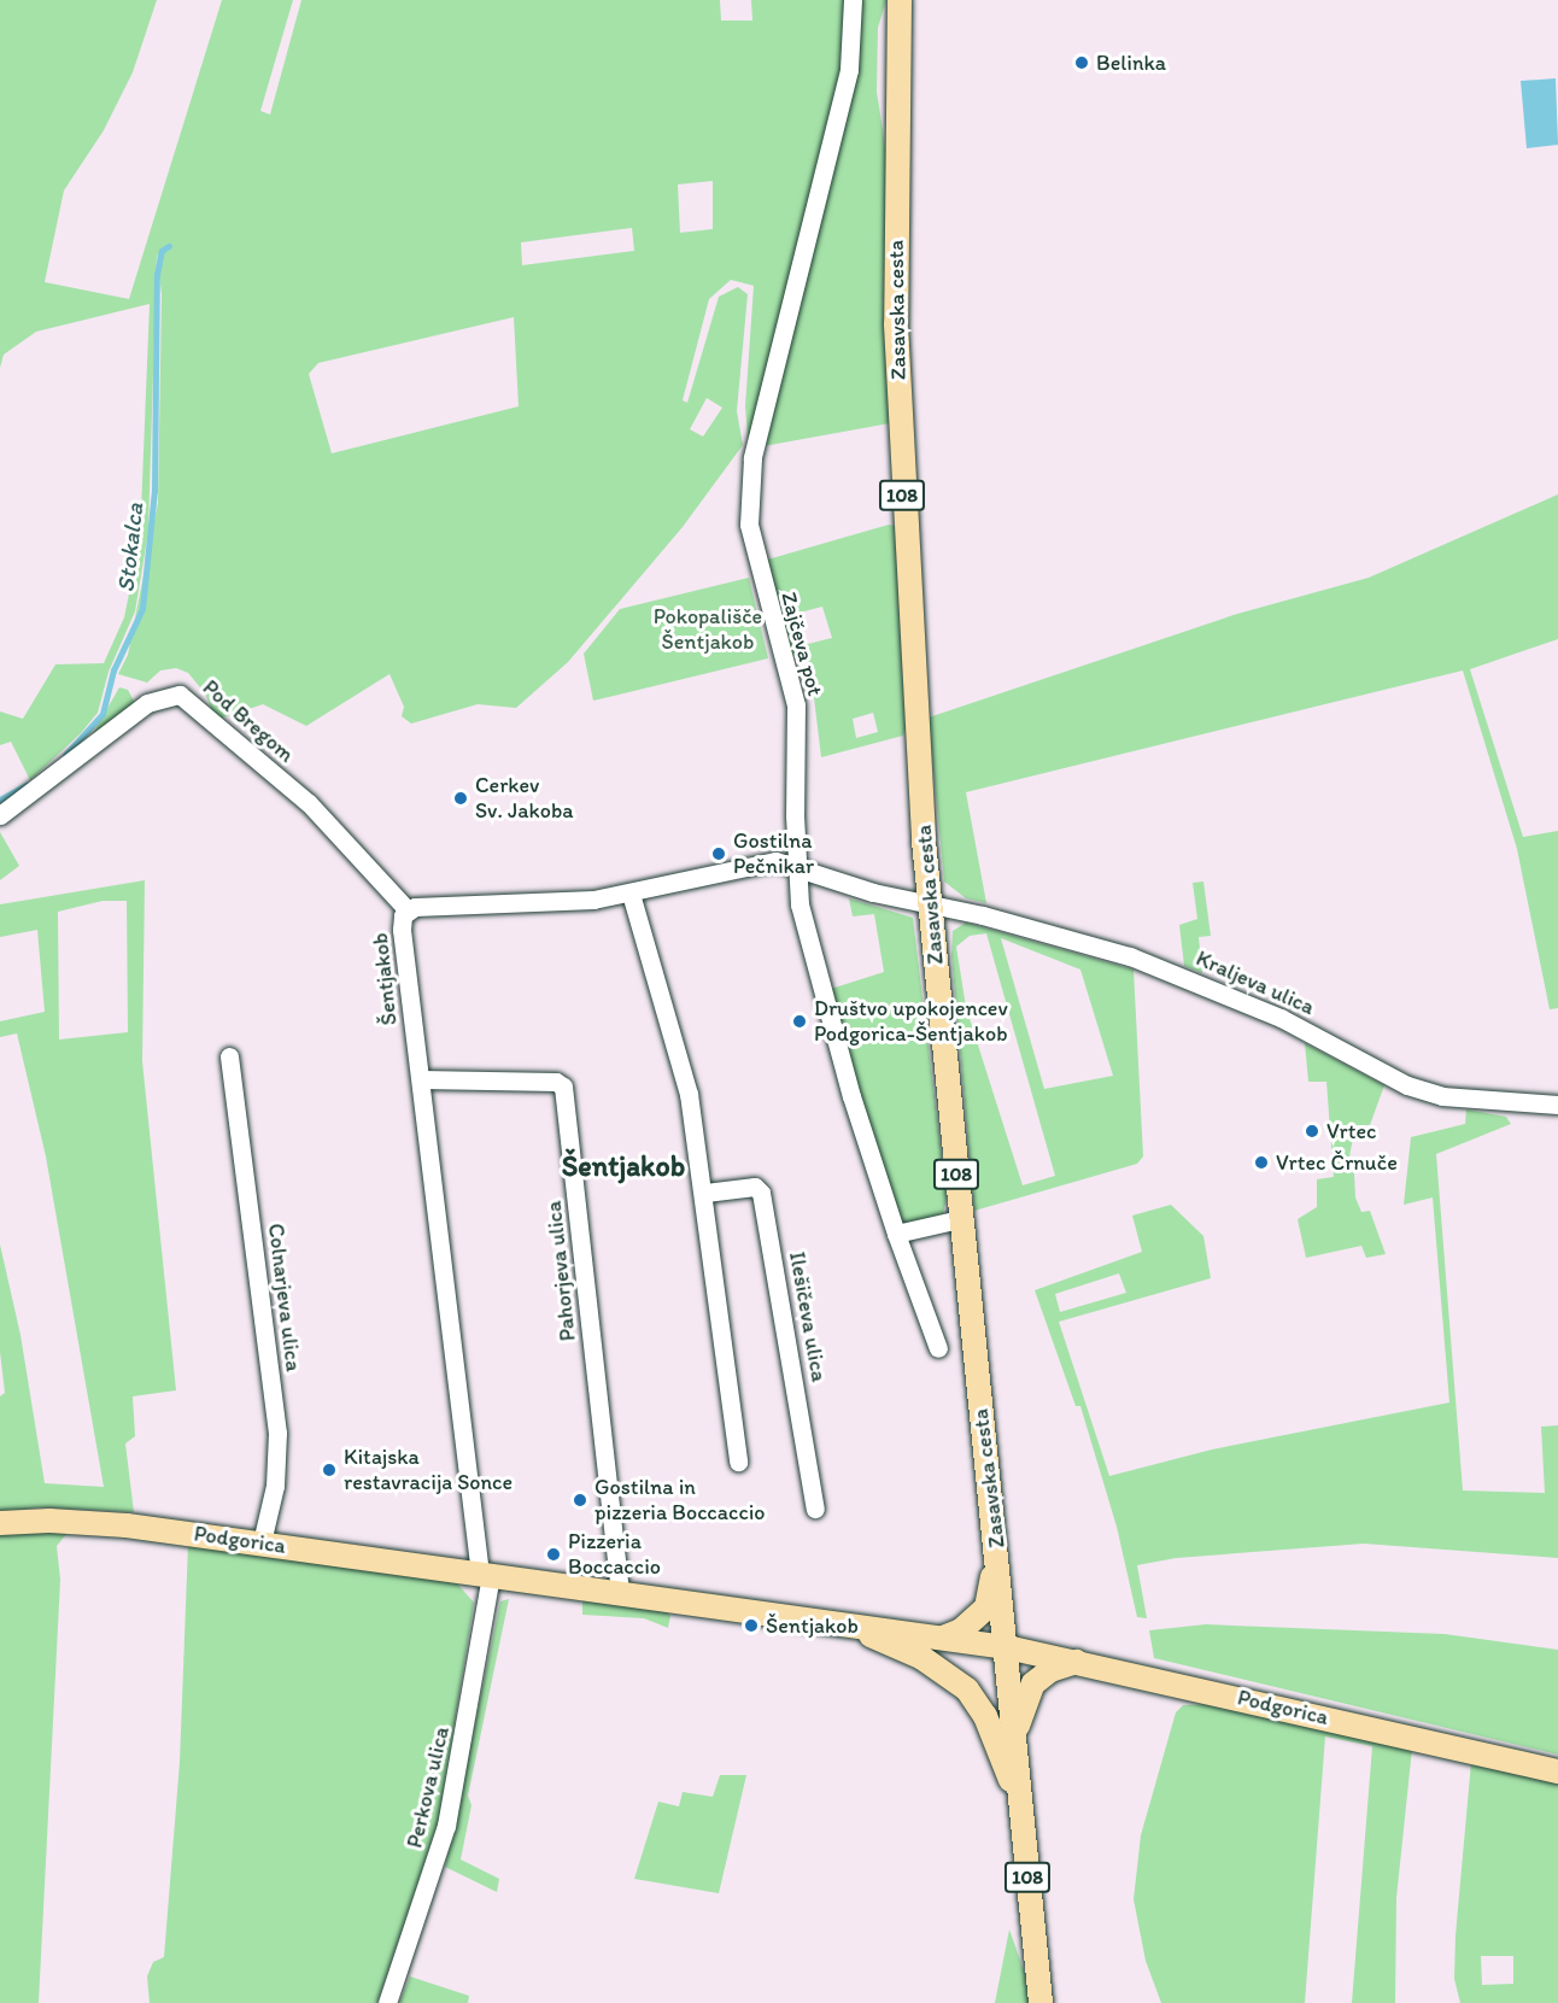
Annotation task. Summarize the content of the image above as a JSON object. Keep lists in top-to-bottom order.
{
  "streets": {
    "main road": ["Zasavska cesta", "108", "Podgorica"],
    "street": [
      "Zajčeva pot",
      "Pod Bregom",
      "Šentjakob",
      "Kraljeva ulica",
      "Pahorjeva ulica",
      "Colnarjeva ulica",
      "Ilešičeva ulica",
      "Perkova ulica"
    ]
  },
  "crossings": [
    ["Zasavska cesta", "Šentjakob"],
    ["Zasavska cesta", "Kraljeva ulica"],
    ["Zasavska cesta", "Podgorica"],
    ["Zajčeva pot", "Šentjakob"],
    ["Pod Bregom", "Šentjakob"],
    ["Šentjakob", "Kraljeva ulica"],
    ["Šentjakob", "Pahorjeva ulica"],
    ["Šentjakob", "Podgorica"],
    ["Šentjakob", "Perkova ulica"],
    ["Pahorjeva ulica", "Podgorica"],
    ["Colnarjeva ulica", "Podgorica"],
    ["Podgorica", "Perkova ulica"]
  ],
  "districts": ["Šentjakob"],
  "water": ["Stokalca"],
  "parks": ["Pokopališče Šentjakob"],
  "places": [
    "Belinka",
    "Cerkev Sv. Jakoba",
    "Gostilna Pečnikar",
    "Društvo upokojencev Podgorica-Šentjakob",
    "Vrtec",
    "Vrtec Črnuče",
    "Kitajska restavracija Sonce",
    "Gostilna in pizzeria Boccaccio",
    "Pizzeria Boccaccio",
    "Šentjakob"
  ]
}
